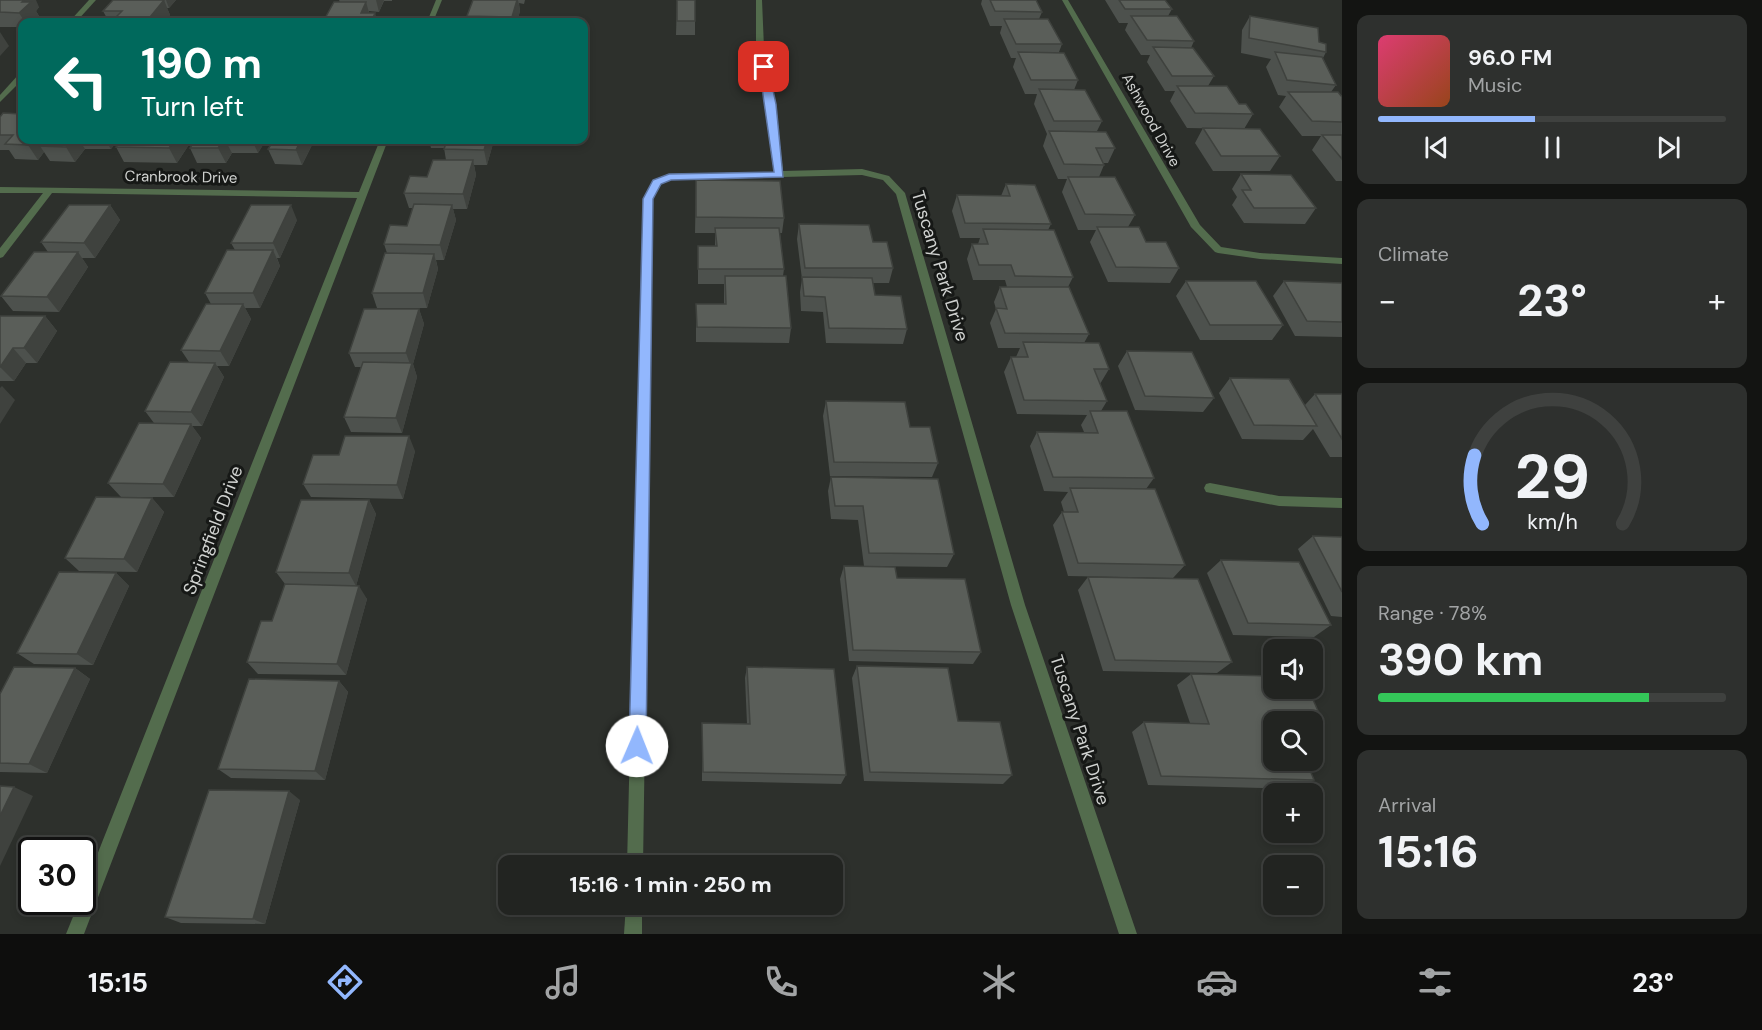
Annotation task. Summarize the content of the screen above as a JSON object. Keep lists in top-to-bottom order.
{
  "streets": {
    "street": [
      "Ashwood Drive",
      "Cranbrook Drive",
      "Tuscany Park Drive",
      "Springfield Drive"
    ]
  },
  "crossings": [
    ["Cranbrook Drive", "Springfield Drive"]
  ],
  "page": {
    "turn": ["190 m", "Turn left"],
    "song": ["96.0 FM", "Music"],
    "tile": [
      "Climate",
      ["Range · 78%", "390 km"],
      ["Arrival", "15:16"]
    ],
    "heat": ["−", "23°", "+"],
    "map_buttons": ["+", "−"],
    "limit": "30",
    "trip": "15:16 · 1 min · 250 m",
    "tabs": ["15:15", "23°"],
    "gauge": ["29", "km/h"]
  }
}
